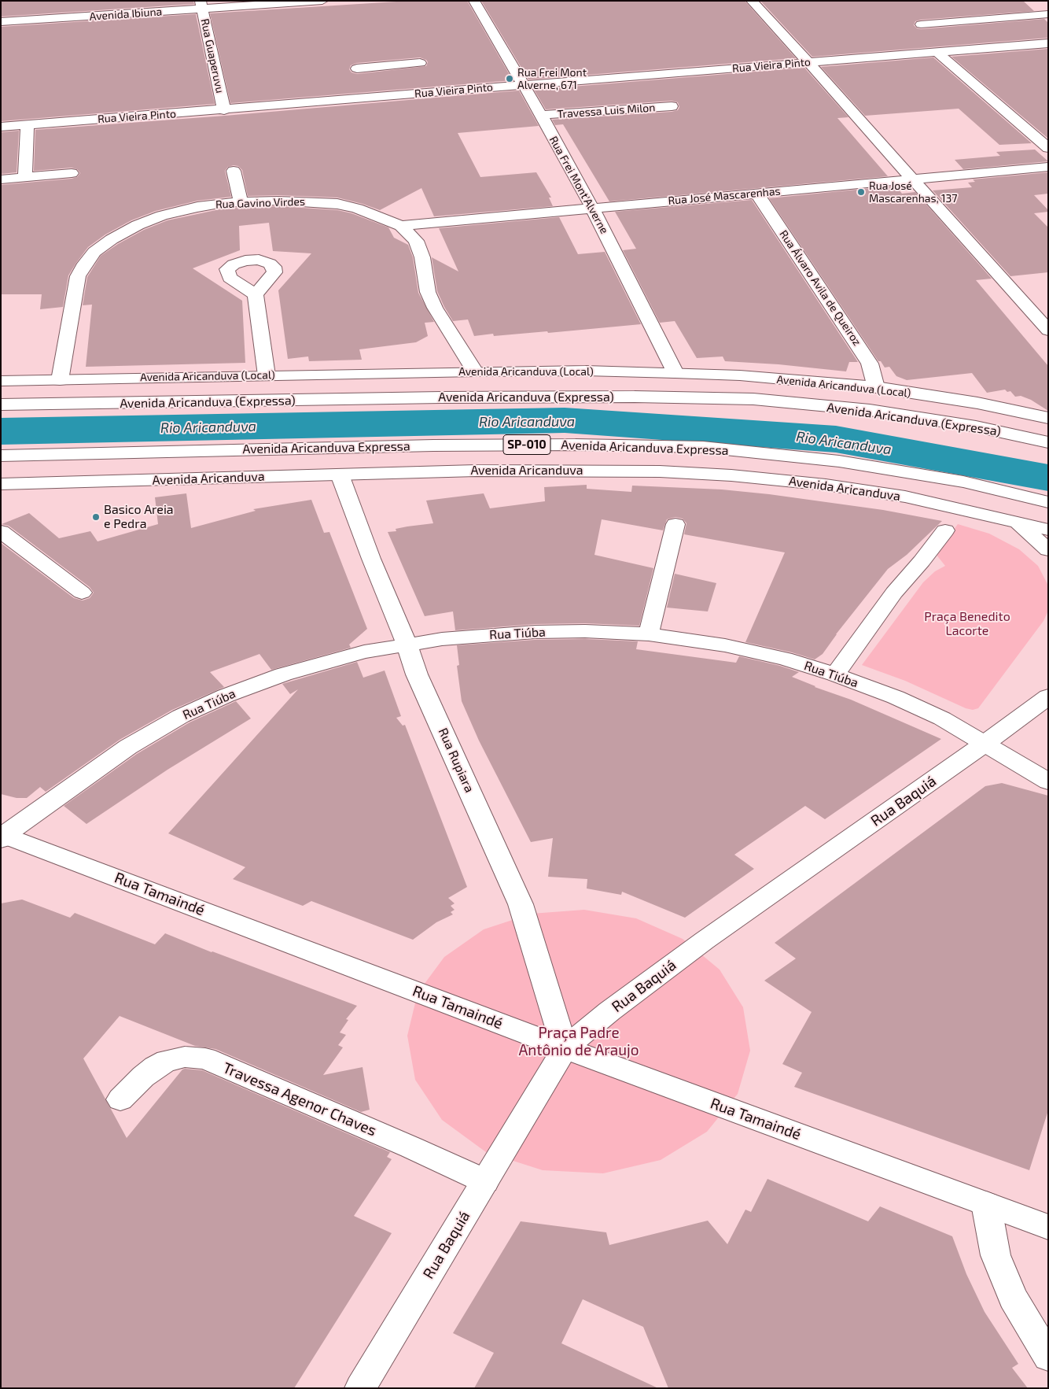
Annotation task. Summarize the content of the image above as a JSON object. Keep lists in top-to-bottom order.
{
  "streets": {
    "main road": [
      "Avenida Ibiuna",
      "Rua Guaperuvu",
      "Rua Vieira Pinto",
      "Travessa Luis Milon",
      "Rua Frei Mont'Alverne",
      "Rua José Mascarenhas",
      "Rua Gavino Virdes",
      "Rua Álvaro Avila de Queiroz",
      "Avenida Aricanduva (Local)",
      "Avenida Aricanduva (Expressa)",
      "SP-010",
      "Avenida Aricanduva Expressa",
      "Avenida Aricanduva",
      "Rua Tiúba",
      "Rua Rupiara",
      "Rua Baquiá",
      "Rua Tamaindé",
      "Travessa Agenor Chaves"
    ]
  },
  "crossings": [
    ["Avenida Ibiuna", "Rua Guaperuvu"],
    ["Rua Guaperuvu", "Rua Vieira Pinto"],
    ["Rua Vieira Pinto", "Rua Frei Mont'Alverne"],
    ["Travessa Luis Milon", "Rua Frei Mont'Alverne"],
    ["Rua Frei Mont'Alverne", "Rua José Mascarenhas"],
    ["Rua Frei Mont'Alverne", "Avenida Aricanduva (Local)"],
    ["Rua José Mascarenhas", "Rua Gavino Virdes"],
    ["Rua José Mascarenhas", "Rua Álvaro Avila de Queiroz"],
    ["Rua Gavino Virdes", "Avenida Aricanduva (Local)"],
    ["Rua Álvaro Avila de Queiroz", "Avenida Aricanduva (Local)"],
    ["Avenida Aricanduva", "Rua Rupiara"],
    ["Rua Tiúba", "Rua Rupiara"],
    ["Rua Tiúba", "Rua Baquiá"],
    ["Rua Tiúba", "Rua Tamaindé"],
    ["Rua Rupiara", "Rua Baquiá"],
    ["Rua Rupiara", "Rua Tamaindé"],
    ["Rua Baquiá", "Rua Tamaindé"],
    ["Rua Baquiá", "Travessa Agenor Chaves"]
  ],
  "water": ["Rio Aricanduva"],
  "parks": ["Praça Benedito Lacorte", "Praça Padre Antônio de Araujo"],
  "places": ["Rua Frei Mont Alverne, 671", "Rua José Mascarenhas, 137", "Basico Areia e Pedra"]
}
